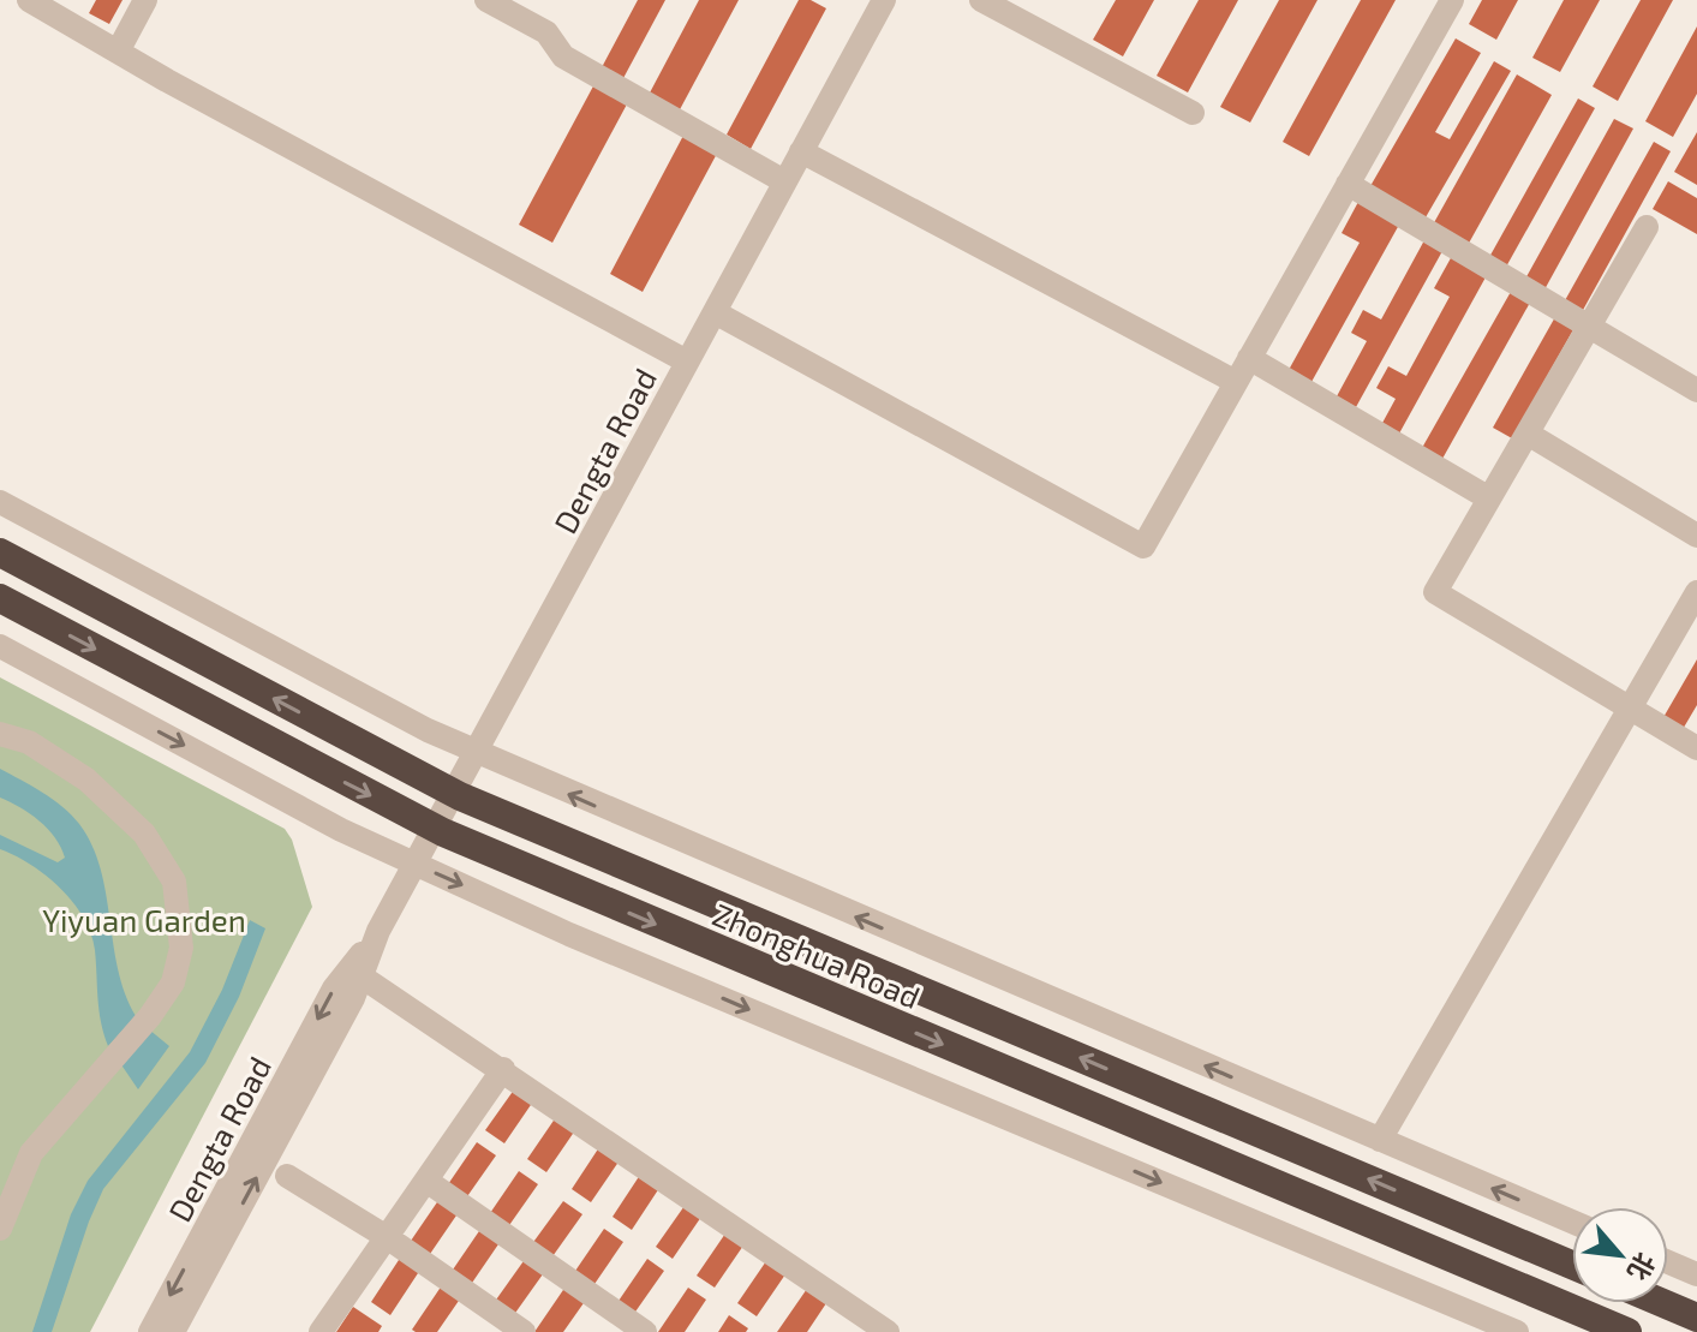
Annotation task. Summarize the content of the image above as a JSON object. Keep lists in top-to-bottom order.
{
  "streets": {
    "highway": ["Zhonghua Road"],
    "street": ["Dengta Road"]
  },
  "crossings": [
    ["Dengta Road", "Zhonghua Road"]
  ],
  "parks": ["Yiyuan Garden"],
  "north": "bottom right"
}
